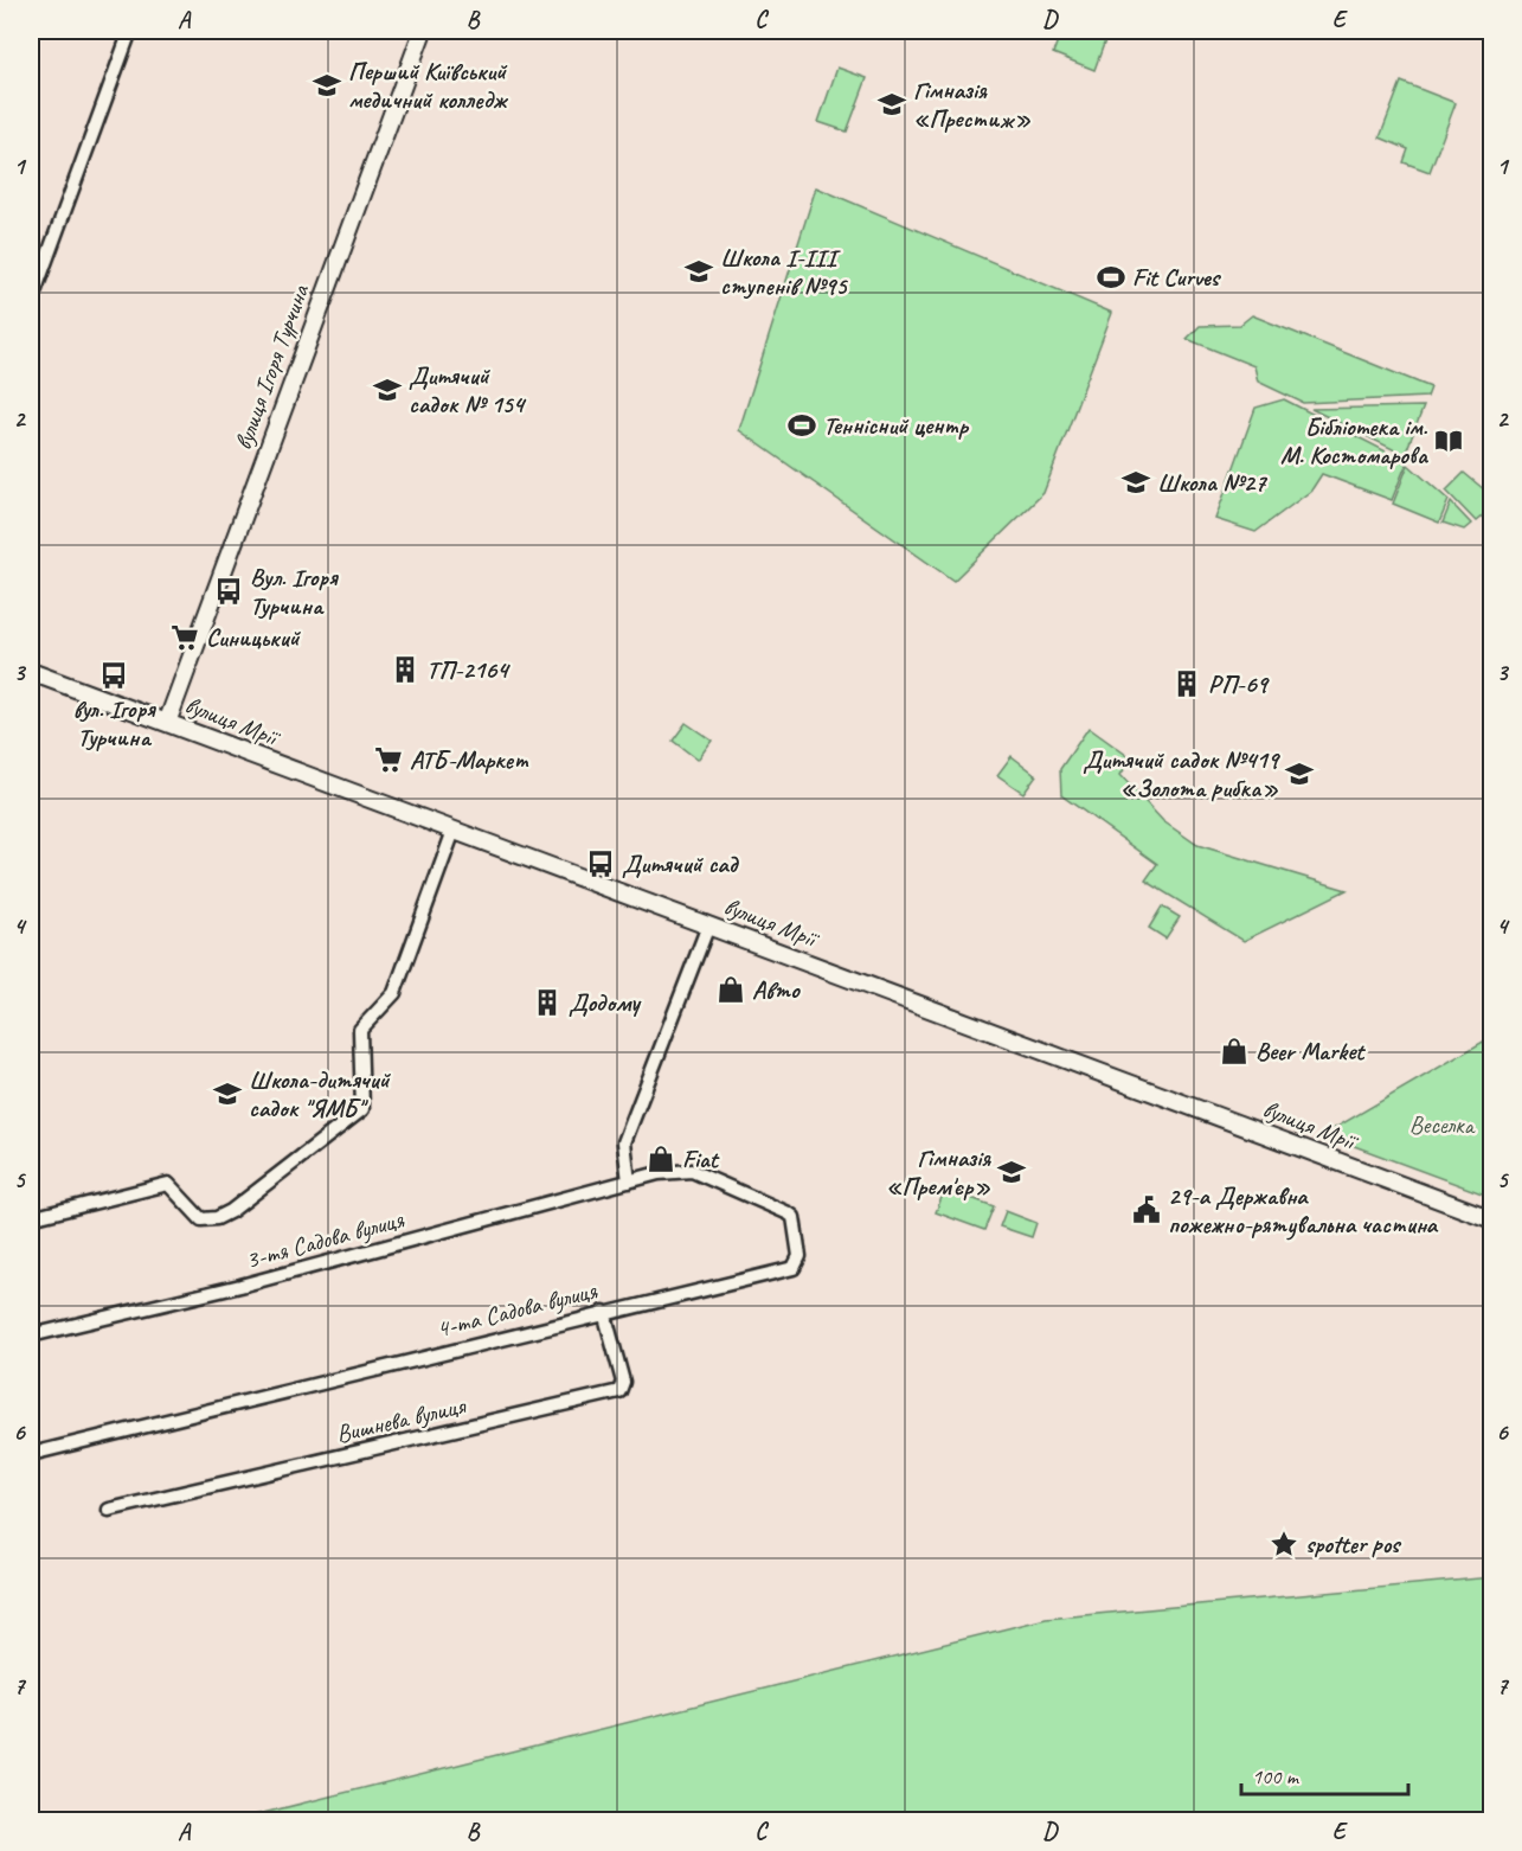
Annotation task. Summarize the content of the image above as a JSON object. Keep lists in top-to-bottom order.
{
  "streets": {
    "street": [
      "вулиця Ігоря Турчина",
      "вулиця Мрії",
      "3-тя Садова вулиця",
      "4-та Садова вулиця",
      "Вишнева вулиця"
    ]
  },
  "crossings": [
    ["вулиця Ігоря Турчина", "вулиця Мрії"],
    ["3-тя Садова вулиця", "4-та Садова вулиця"],
    ["4-та Садова вулиця", "Вишнева вулиця"]
  ],
  "parks": ["Веселка"],
  "places": {
    "school or university": [
      "Перший Київський медичний колледж",
      "Гімназія «Престиж»",
      "Школа І-ІІІ ступенів №95",
      "Дитячий садок № 154",
      "Школа №27",
      "Дитячий садок №419 «Золота рибка»",
      "Школа-дитячий садок \"ЯМБ\"",
      "Гімназія «Прем'єр»"
    ],
    "sports": ["Fit Curves", "Теннісний центр"],
    "library": ["Бібліотека ім. М. Костомарова"],
    "bus stop": ["Вул. Ігоря Турчина", "вул. Ігоря Турчина", "Дитячий сад"],
    "supermarket": ["Синицький", "АТБ-Маркет"],
    "building": ["ТП-2164", "РП-69", "Додому"],
    "shop": ["Авто", "Beer Market", "Fiat"],
    "public building": ["29-а Державна пожежно-рятувальна частина"],
    "place": ["spotter pos"]
  },
  "scale_bar": "100 m",
  "grid": {
    "columns": [
      "A",
      "B",
      "C",
      "D",
      "E"
    ],
    "rows": [
      "1",
      "2",
      "3",
      "4",
      "5",
      "6",
      "7"
    ]
  }
}
